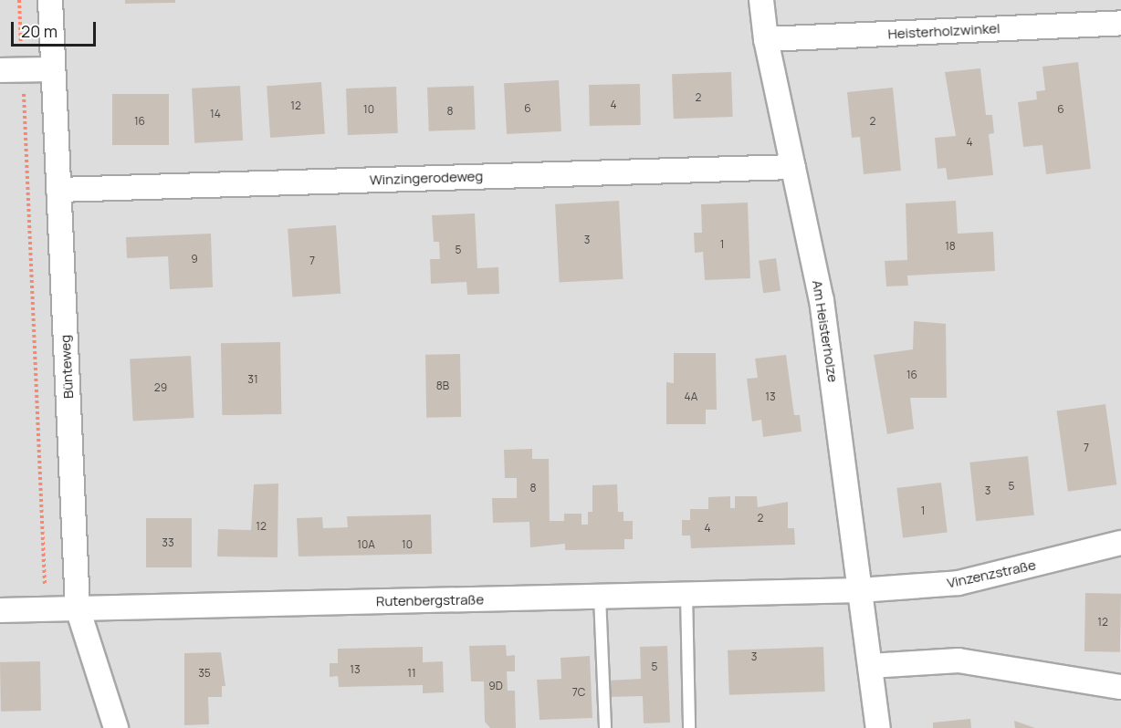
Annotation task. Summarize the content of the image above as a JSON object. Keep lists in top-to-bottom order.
{
  "streets": {
    "street": [
      "Heisterholzwinkel",
      "Winzingerodeweg",
      "Am Heisterholze",
      "Bünteweg",
      "Vinzenzstraße",
      "Rutenbergstraße"
    ]
  },
  "crossings": [
    ["Heisterholzwinkel", "Am Heisterholze"],
    ["Winzingerodeweg", "Am Heisterholze"],
    ["Winzingerodeweg", "Bünteweg"],
    ["Am Heisterholze", "Vinzenzstraße"],
    ["Am Heisterholze", "Rutenbergstraße"],
    ["Bünteweg", "Rutenbergstraße"],
    ["Vinzenzstraße", "Rutenbergstraße"]
  ],
  "house_numbers": [
    "2",
    "4",
    "12",
    "6",
    "10",
    "6",
    "8",
    "14",
    "16",
    "2",
    "4",
    "3",
    "1",
    "18",
    "5",
    "9",
    "7",
    "16",
    "31",
    "8B",
    "29",
    "4A",
    "13",
    "7",
    "5",
    "8",
    "3",
    "1",
    "2",
    "12",
    "4",
    "33",
    "10A",
    "10",
    "12",
    "3",
    "5",
    "13",
    "35",
    "11",
    "9D",
    "7C"
  ],
  "scale_bar": "20 m"
}
